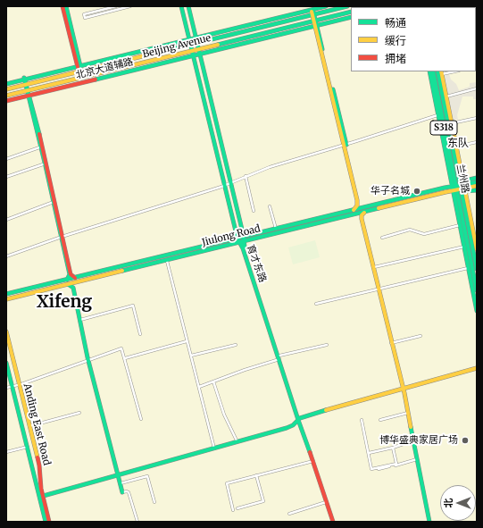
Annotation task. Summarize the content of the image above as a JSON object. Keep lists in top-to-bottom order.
{
  "streets": {
    "main road": [
      "Beijing Avenue",
      "北京大道辅路",
      "S318",
      "兰州路",
      "Jiulong Road",
      "育才东路",
      "Anding East Road"
    ]
  },
  "crossings": [
    ["Beijing Avenue", "育才东路"],
    ["北京大道辅路", "育才东路"],
    ["兰州路", "Jiulong Road"],
    ["Jiulong Road", "育才东路"]
  ],
  "districts": ["东队", "Xifeng"],
  "places": ["华子名城", "博华盛典家居广场"],
  "legend": ["畅通", "缓行", "拥堵"],
  "north": "left"
}
